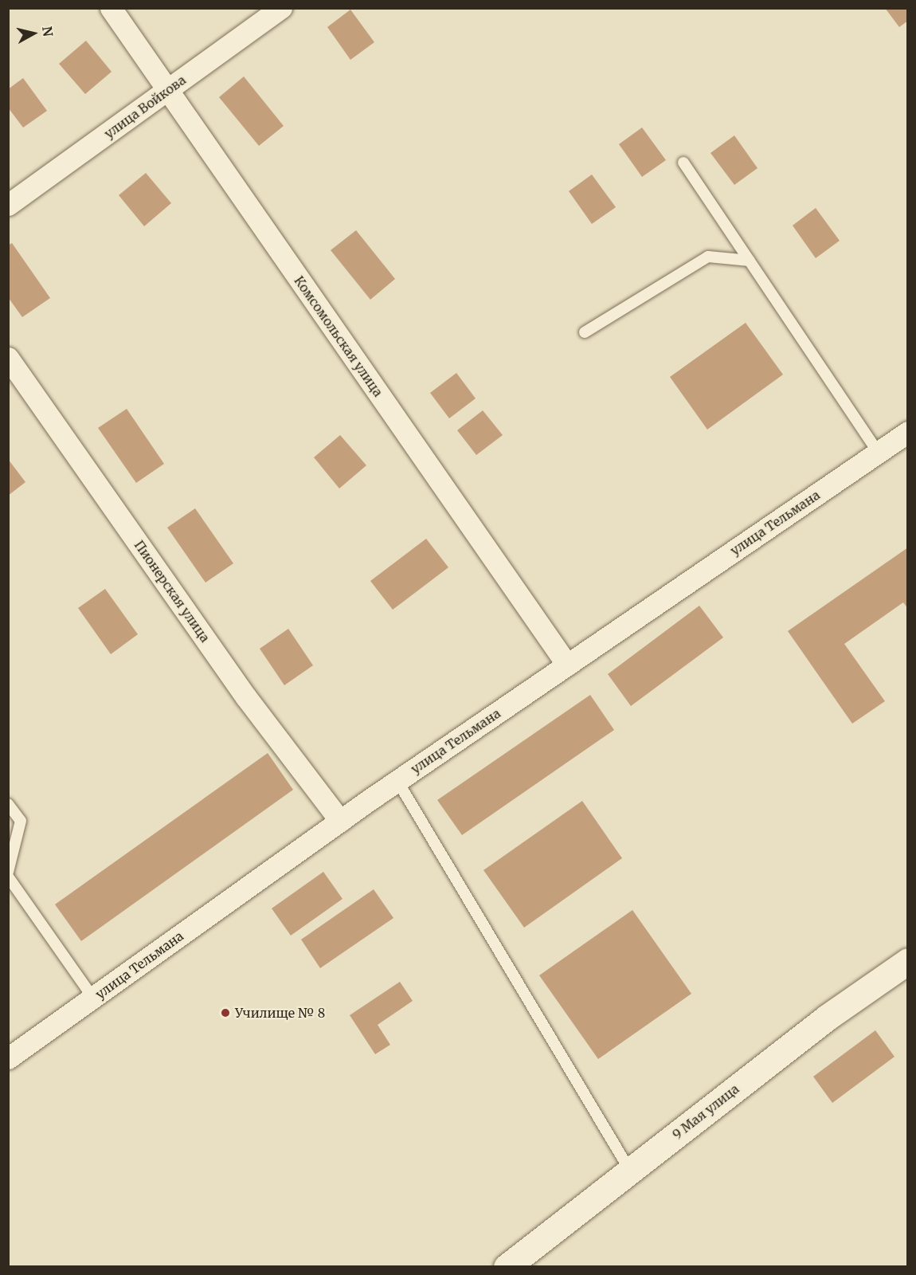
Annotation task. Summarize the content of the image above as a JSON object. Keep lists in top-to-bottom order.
{
  "streets": {
    "main road": ["9 Мая улица"],
    "street": [
      "улица Войкова",
      "Комсомольская улица",
      "улица Тельмана",
      "Пионерская улица"
    ]
  },
  "crossings": [
    ["улица Войкова", "Комсомольская улица"],
    ["Комсомольская улица", "улица Тельмана"],
    ["улица Тельмана", "Пионерская улица"]
  ],
  "places": ["Училище № 8"],
  "north": "right"
}
